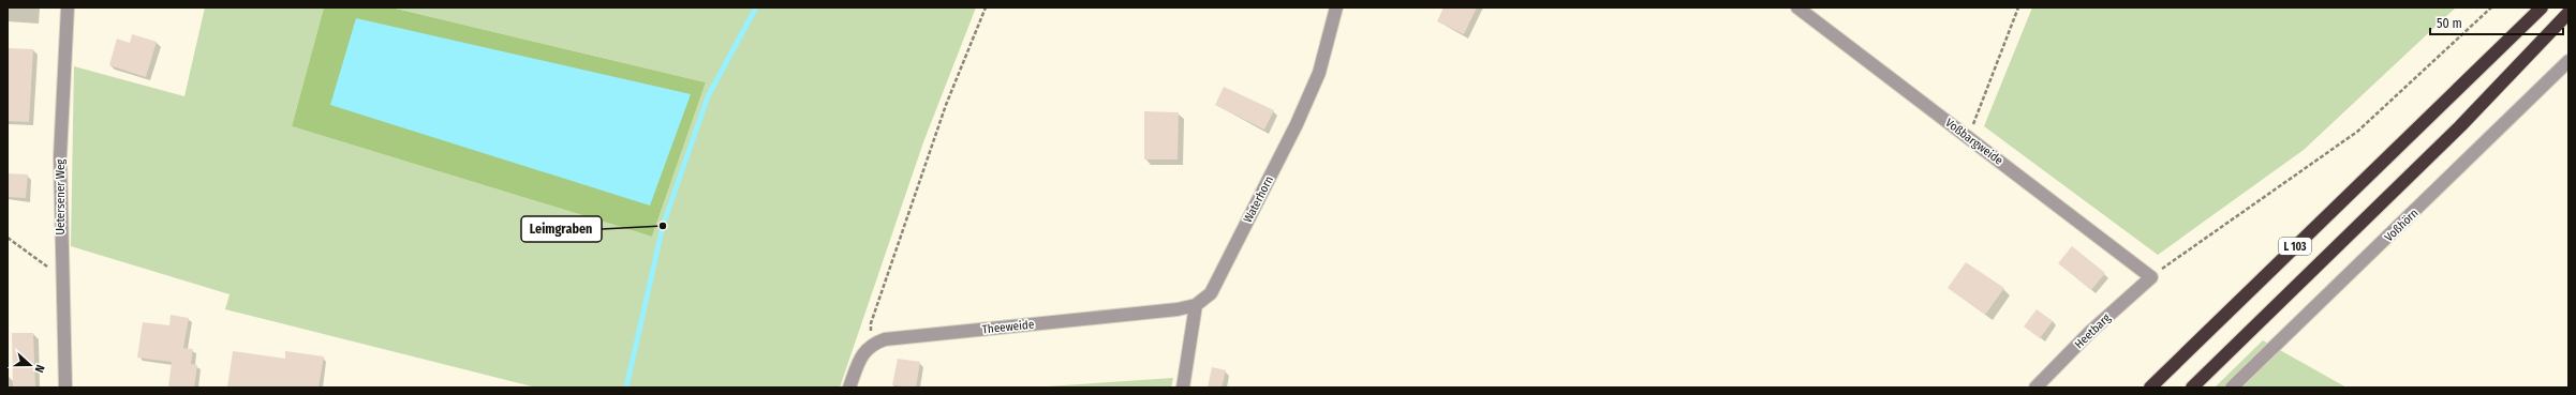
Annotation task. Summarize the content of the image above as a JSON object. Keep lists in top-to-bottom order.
{
  "streets": {
    "highway": ["L 103"],
    "street": [
      "Voßbargweide",
      "Uetersener Weg",
      "Waterhorn",
      "Voßhörn",
      "Theeweide",
      "Heetbarg"
    ]
  },
  "crossings": [
    ["Voßbargweide", "Heetbarg"],
    ["Waterhorn", "Theeweide"]
  ],
  "places": ["Leimgraben"],
  "scale_bar": "50 m",
  "north": "right"
}
